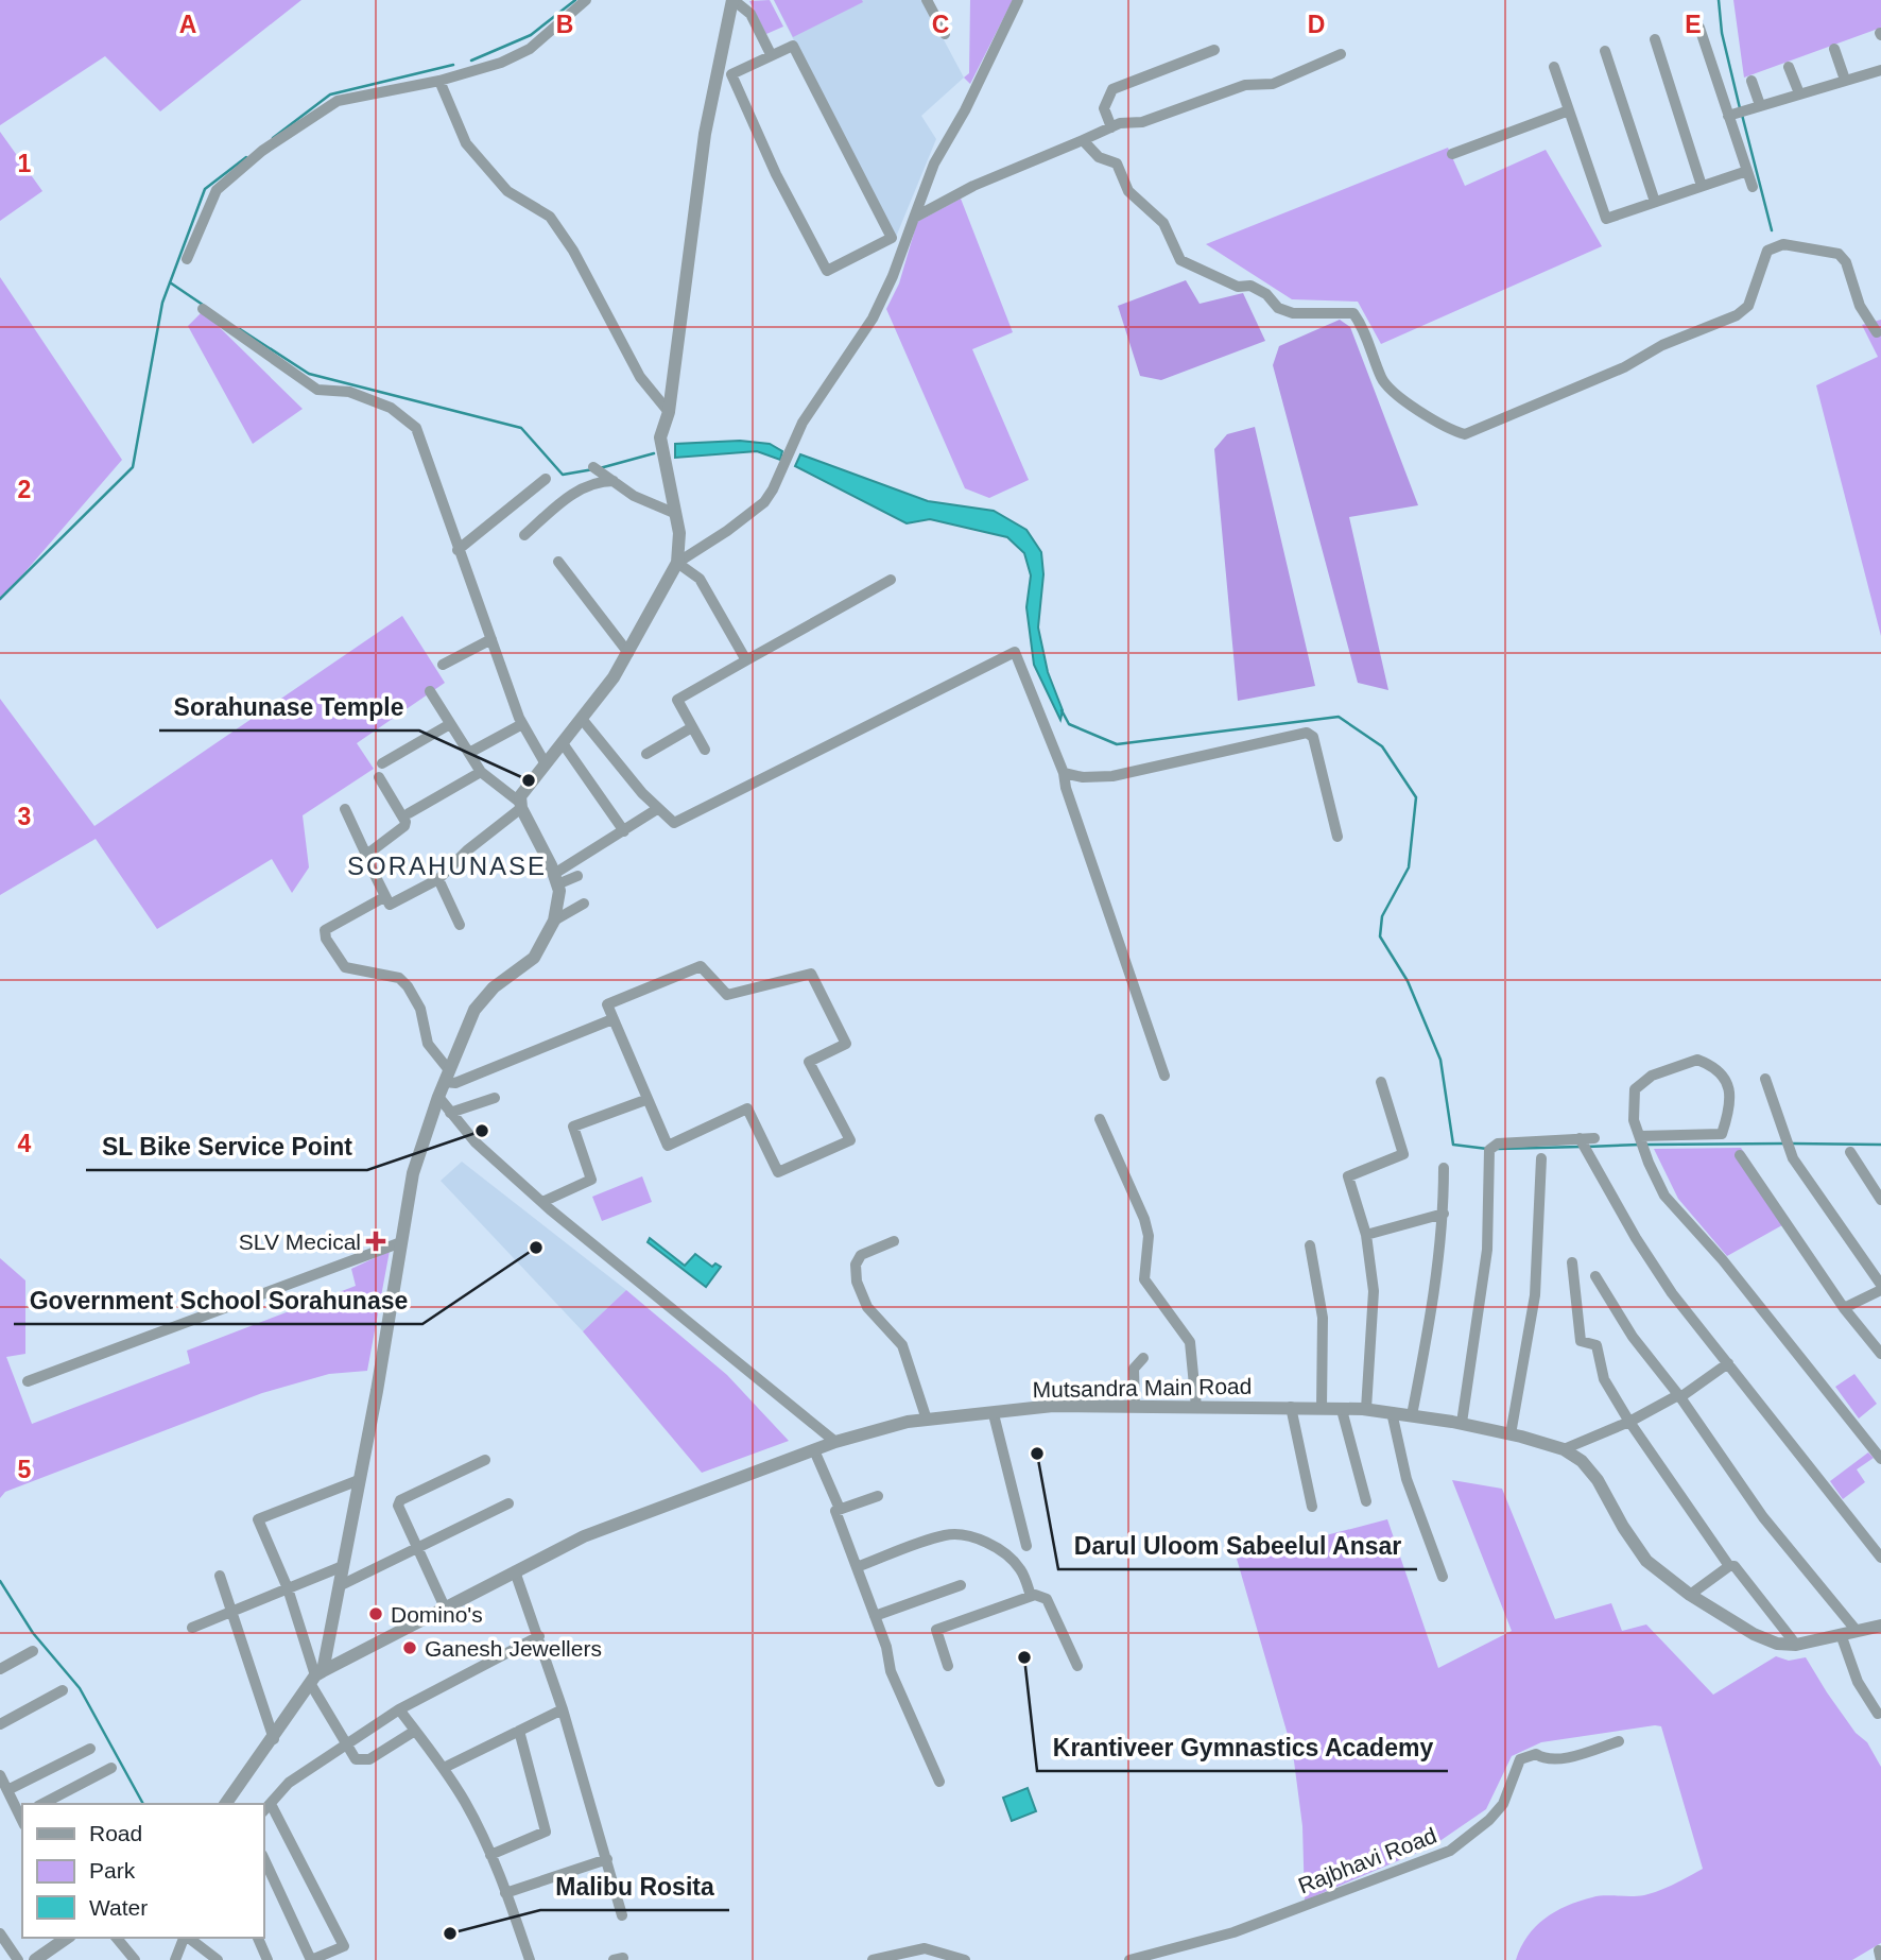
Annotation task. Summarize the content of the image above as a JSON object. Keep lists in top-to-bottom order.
{
  "streets": {
    "street": ["Mutsandra Main Road", "Rajbhavi Road"]
  },
  "districts": ["SORAHUNASE"],
  "places": {
    "other": [
      "Sorahunase Temple",
      "SL Bike Service Point",
      "Government School Sorahunase",
      "Darul Uloom Sabeelul Ansar",
      "Domino's",
      "Ganesh Jewellers",
      "Krantiveer Gymnastics Academy",
      "Malibu Rosita"
    ],
    "health": ["SLV Mecical"]
  },
  "legend": ["Road", "Park", "Water"],
  "grid": {
    "columns": [
      "A",
      "B",
      "C",
      "D",
      "E"
    ],
    "rows": [
      "1",
      "2",
      "3",
      "4",
      "5"
    ]
  }
}
